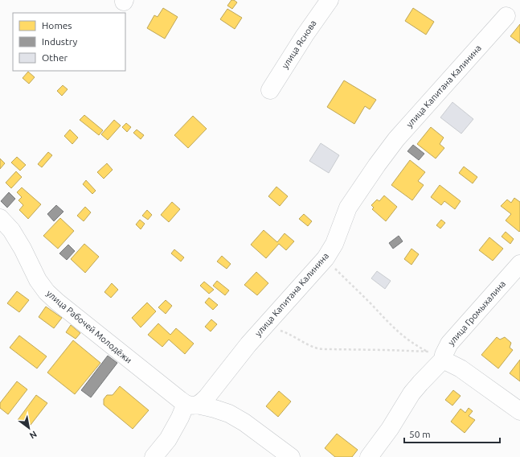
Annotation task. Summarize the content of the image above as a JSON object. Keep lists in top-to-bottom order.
{
  "streets": {
    "street": [
      "улица Яснова",
      "улица Капитана Калинина",
      "улица Громыхалина",
      "улица Рабочей Молодёжи"
    ]
  },
  "crossings": [
    ["улица Капитана Калинина", "улица Рабочей Молодёжи"]
  ],
  "legend": ["Homes", "Industry", "Other"],
  "scale_bar": "50 m",
  "north": "bottom right"
}
